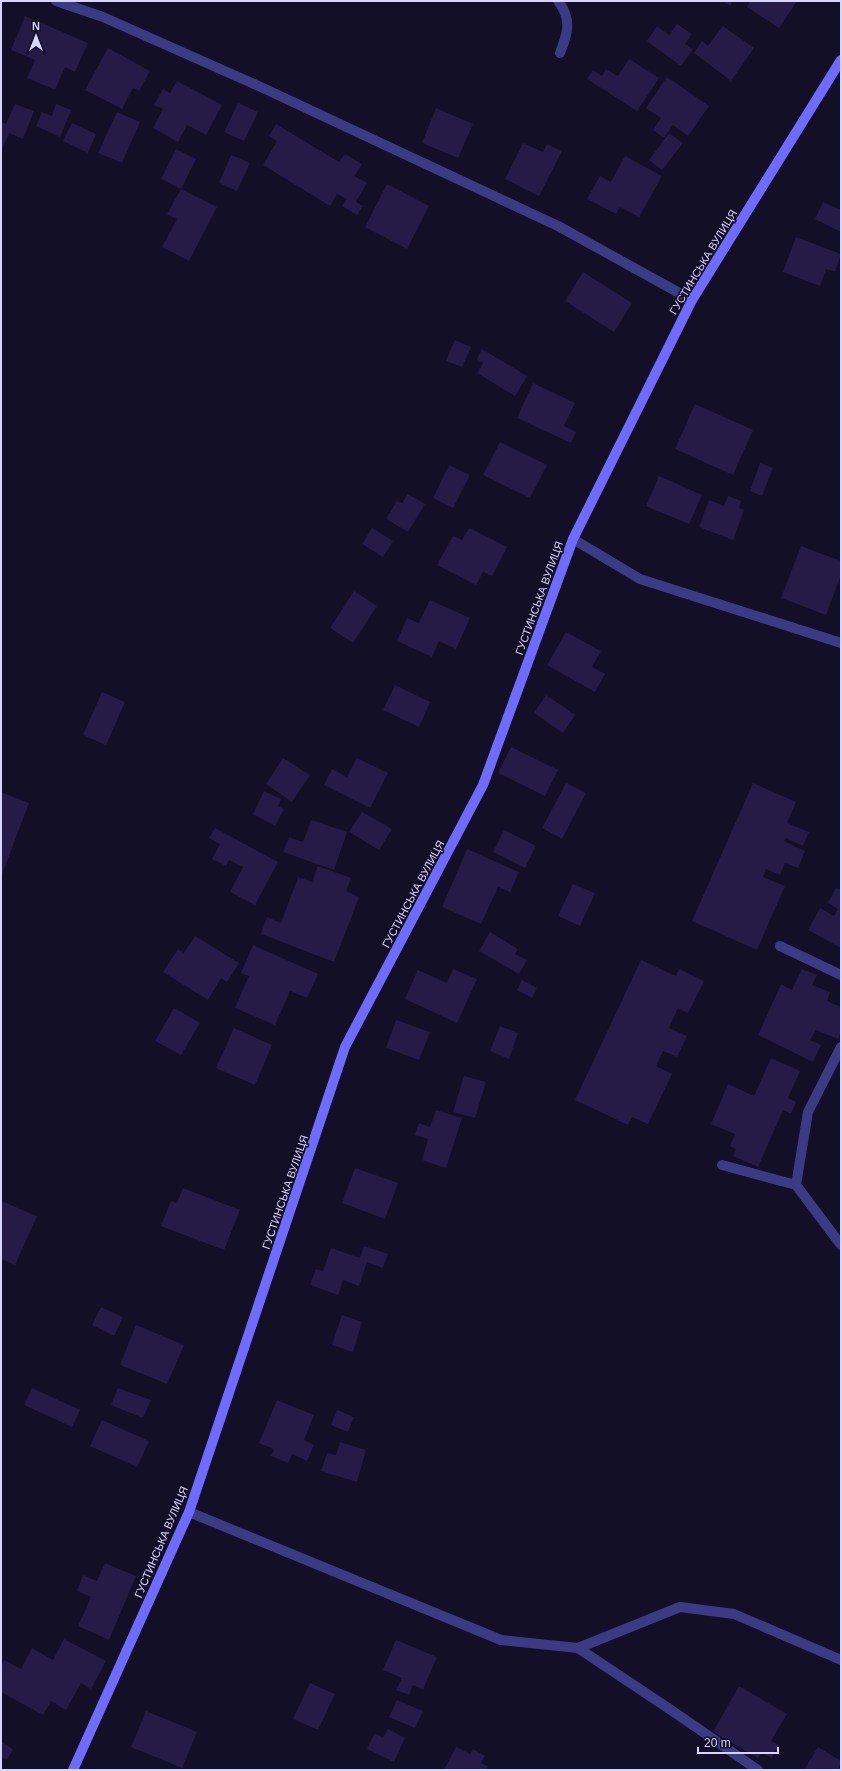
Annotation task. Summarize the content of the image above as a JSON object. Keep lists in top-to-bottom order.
{
  "streets": {
    "main road": ["ГУСТИНСЬКА ВУЛИЦЯ"]
  },
  "scale_bar": "20 m",
  "north": "top"
}
